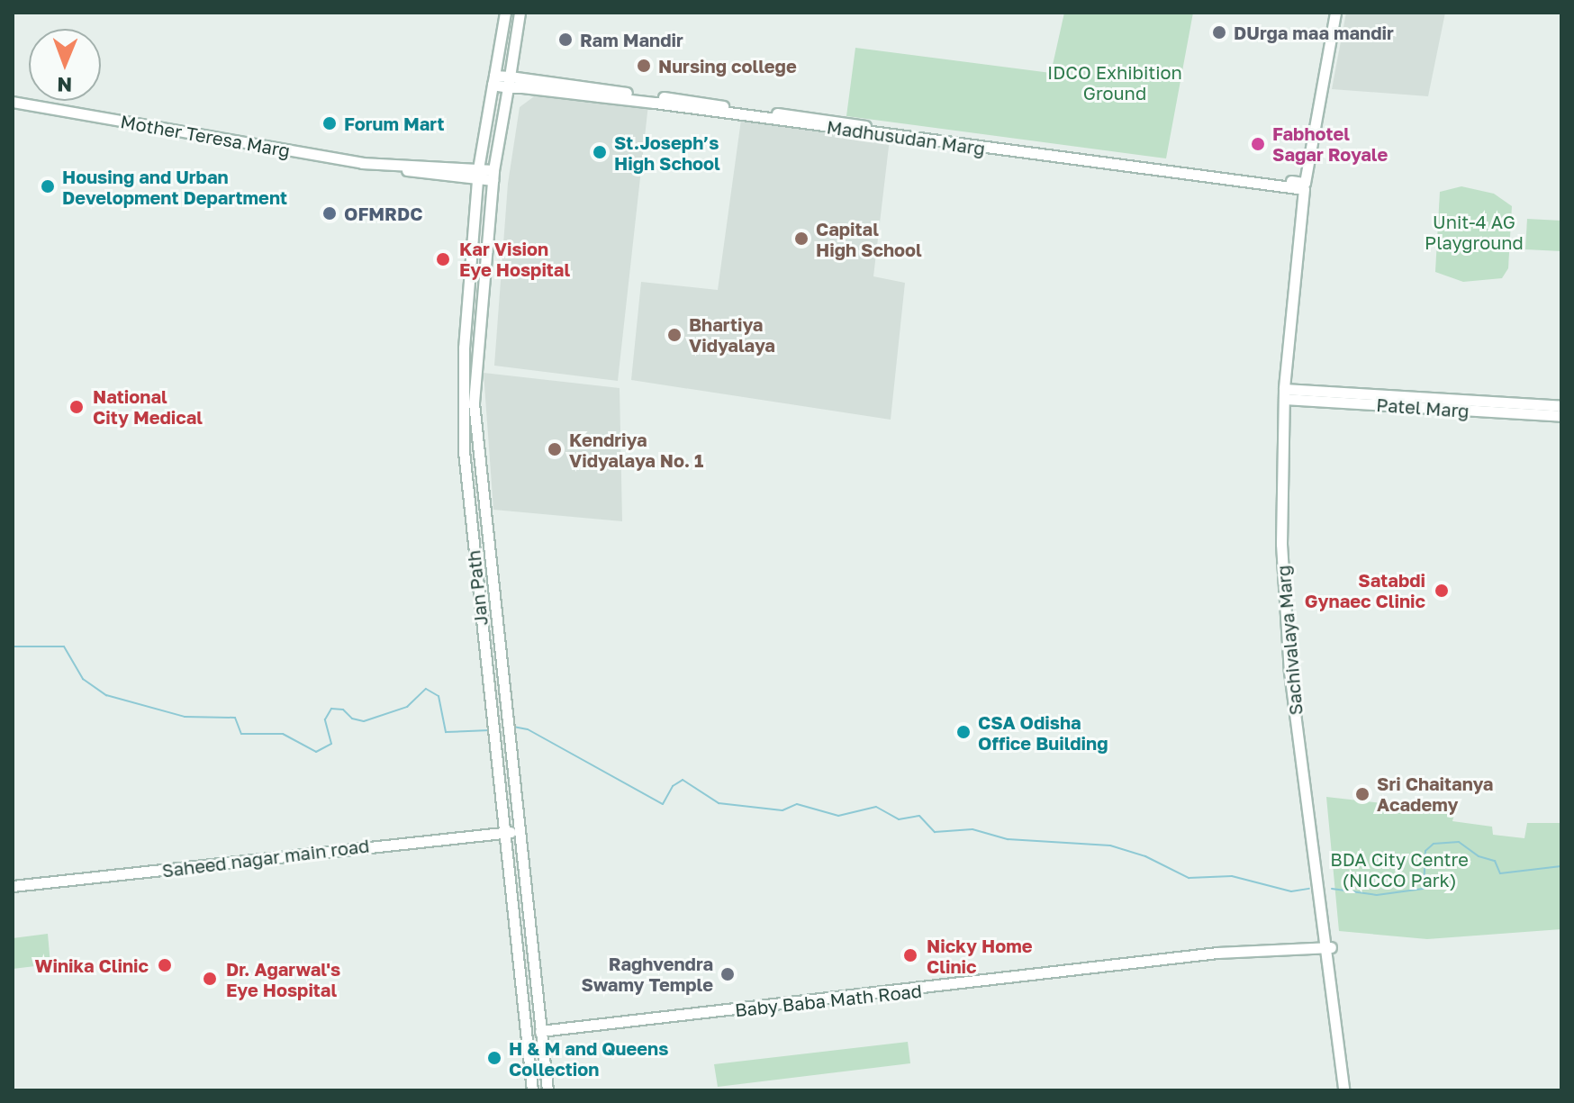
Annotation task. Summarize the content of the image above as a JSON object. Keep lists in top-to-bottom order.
{
  "streets": {
    "main road": [
      "Mother Teresa Marg",
      "Madhusudan Marg",
      "Patel Marg",
      "Jan Path",
      "Sachivalaya Marg",
      "Saheed nagar main road",
      "Baby Baba Math Road"
    ]
  },
  "crossings": [
    ["Mother Teresa Marg", "Jan Path"],
    ["Madhusudan Marg", "Jan Path"],
    ["Madhusudan Marg", "Sachivalaya Marg"],
    ["Patel Marg", "Sachivalaya Marg"],
    ["Jan Path", "Saheed nagar main road"],
    ["Jan Path", "Baby Baba Math Road"],
    ["Sachivalaya Marg", "Baby Baba Math Road"]
  ],
  "parks": ["IDCO Exhibition Ground", "Unit-4 AG Playground", "BDA City Centre (NICCO Park)"],
  "places": [
    "DUrga maa mandir",
    "Ram Mandir",
    "Nursing college",
    "Forum Mart",
    "Fabhotel Sagar Royale",
    "St.Joseph’s High School",
    "Housing and Urban Development Department",
    "OFMRDC",
    "Capital High School",
    "Kar Vision Eye Hospital",
    "Bhartiya Vidyalaya",
    "National City Medical",
    "Kendriya Vidyalaya No. 1",
    "Satabdi Gynaec Clinic",
    "CSA Odisha Office Building",
    "Sri Chaitanya Academy",
    "Nicky Home Clinic",
    "Winika Clinic",
    "Raghvendra Swamy Temple",
    "Dr. Agarwal's Eye Hospital",
    "H & M and Queens Collection"
  ],
  "north": "bottom"
}
